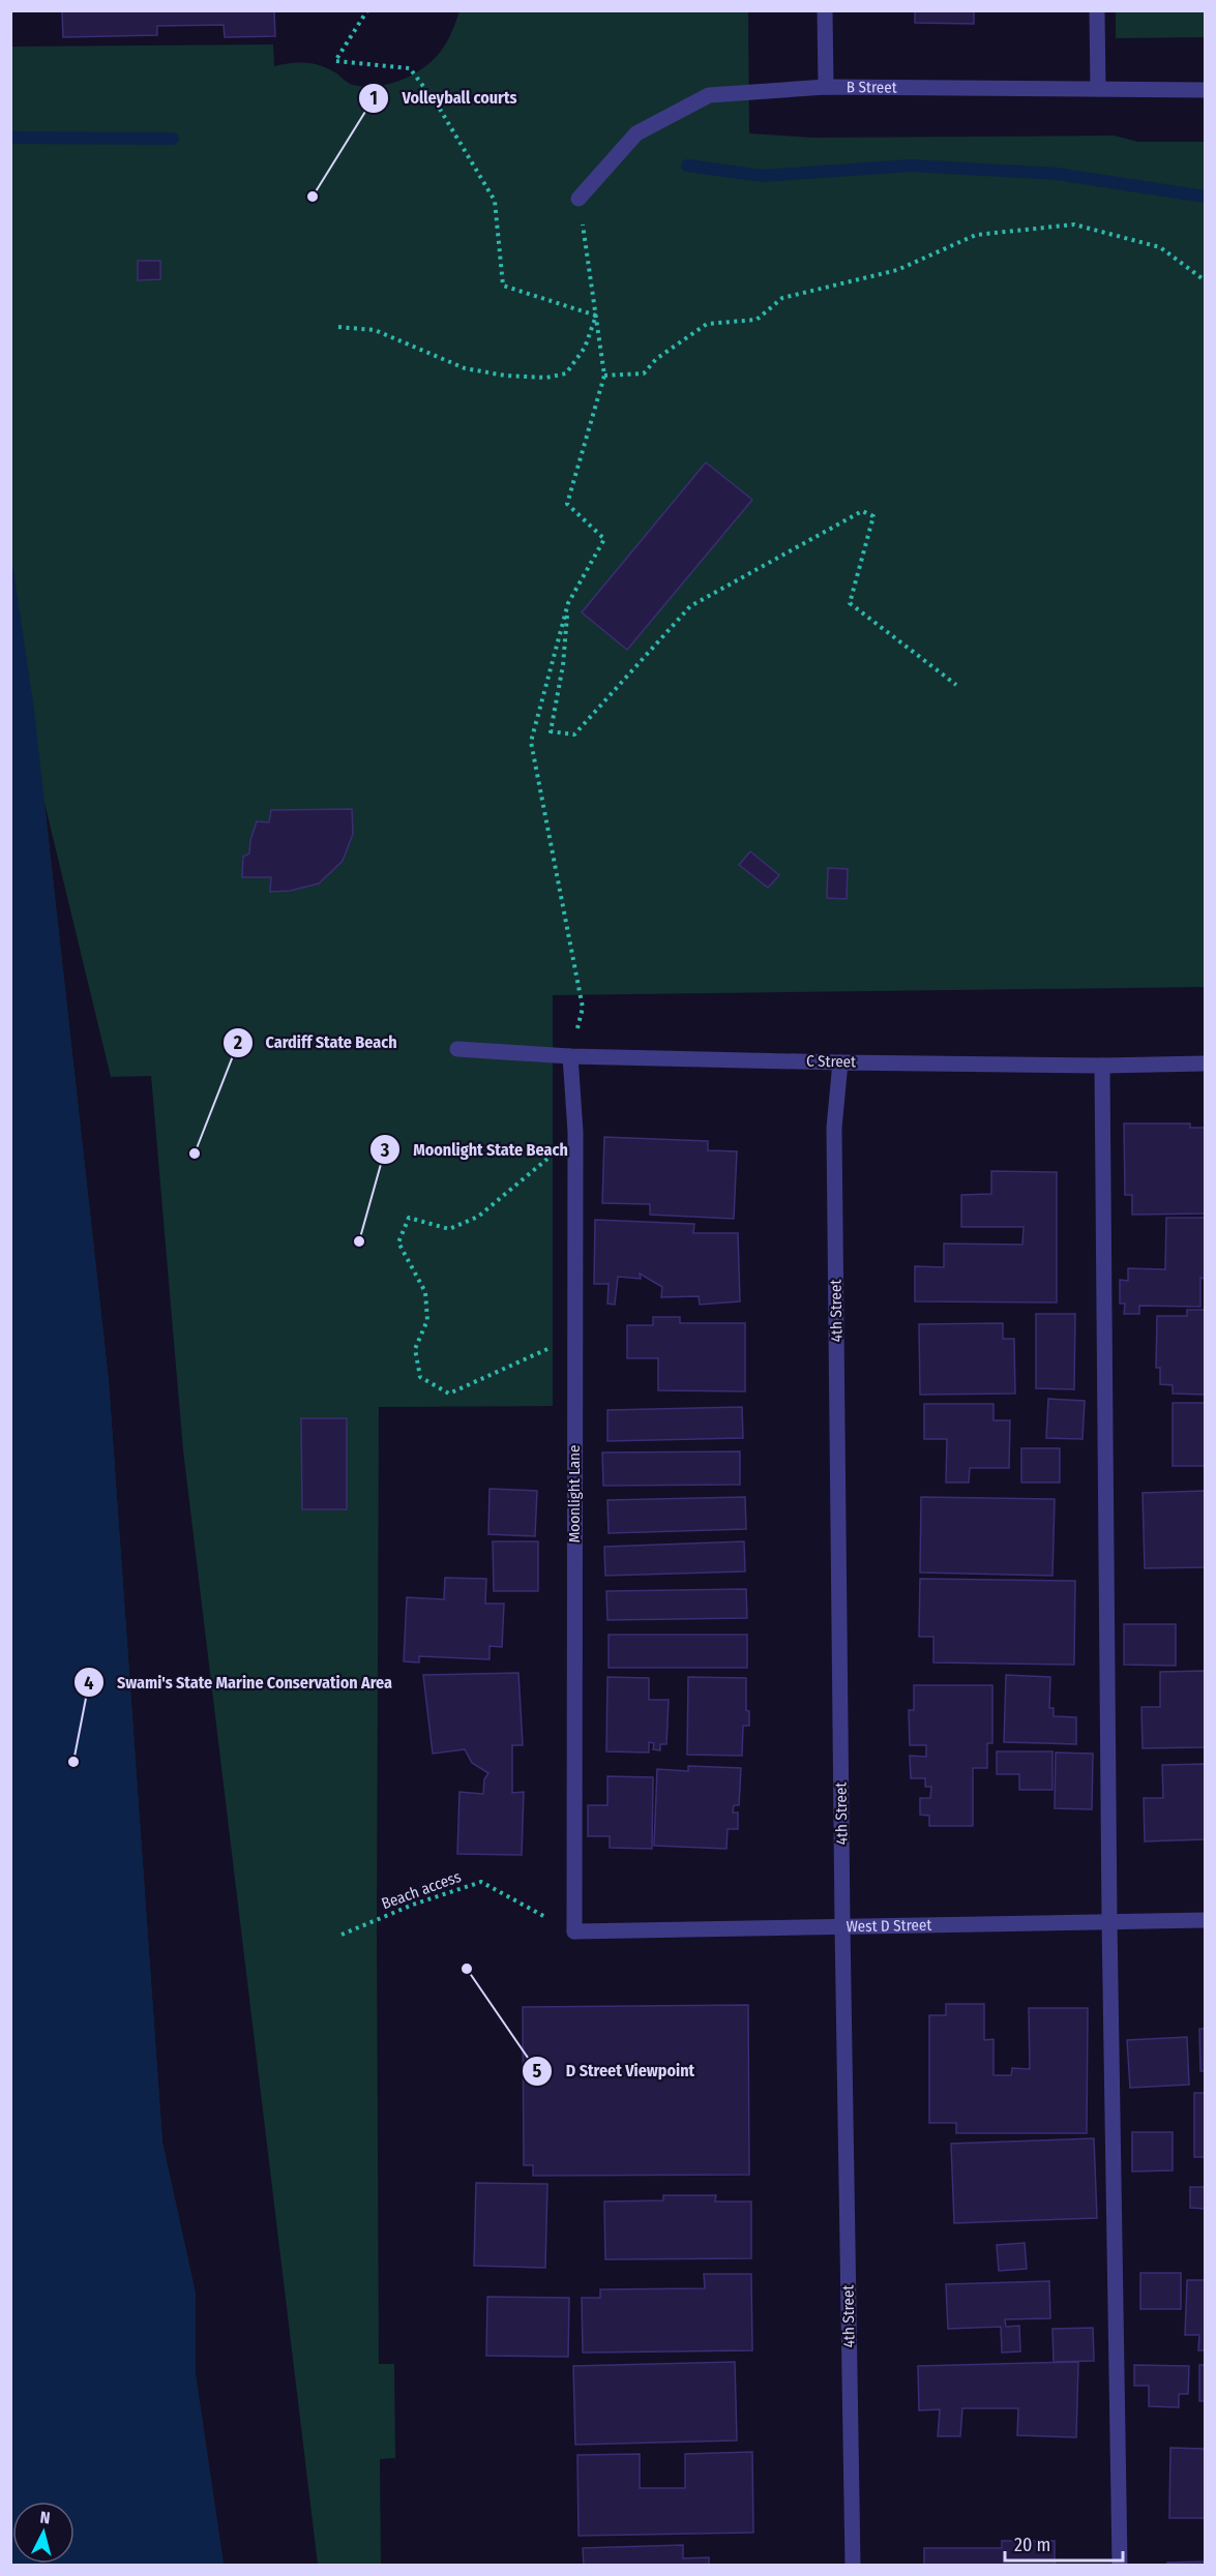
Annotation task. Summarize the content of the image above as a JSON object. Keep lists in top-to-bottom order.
{
  "streets": {
    "street": [
      "B Street",
      "C Street",
      "4th Street",
      "Moonlight Lane",
      "West D Street"
    ],
    "path": ["Beach access"]
  },
  "crossings": [
    ["C Street", "4th Street"],
    ["C Street", "Moonlight Lane"],
    ["4th Street", "West D Street"],
    ["Moonlight Lane", "West D Street"]
  ],
  "places": [
    "Volleyball courts",
    "Cardiff State Beach",
    "Moonlight State Beach",
    "Swami's State Marine Conservation Area",
    "D Street Viewpoint"
  ],
  "scale_bar": "20 m",
  "north": "top"
}
